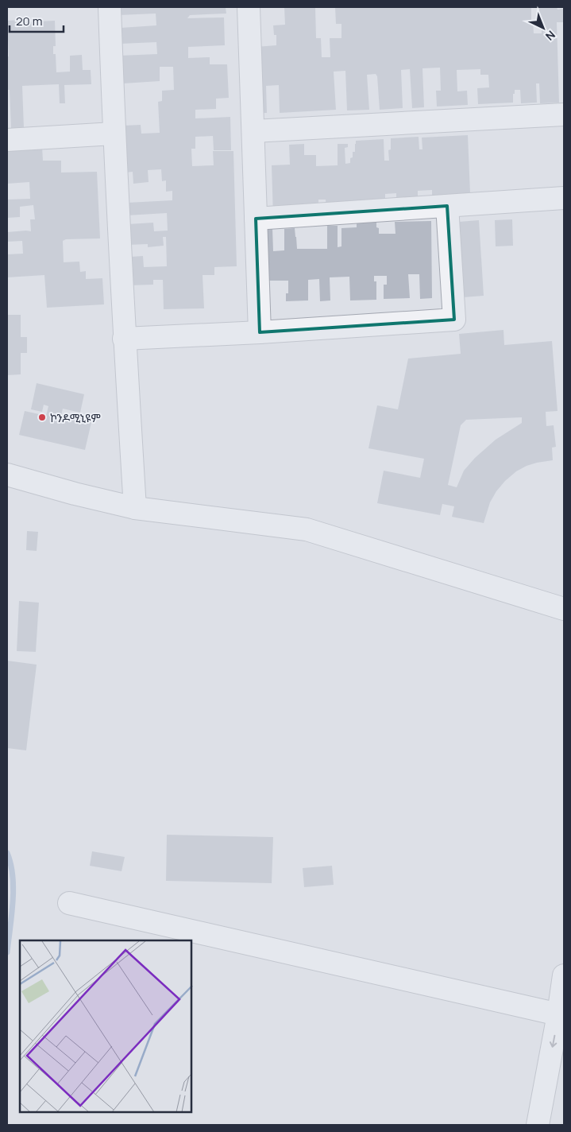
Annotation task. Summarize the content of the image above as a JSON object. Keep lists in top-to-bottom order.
{
  "places": ["ኮንዶሚኒዩም"],
  "scale_bar": "20 m",
  "north": "bottom right"
}
